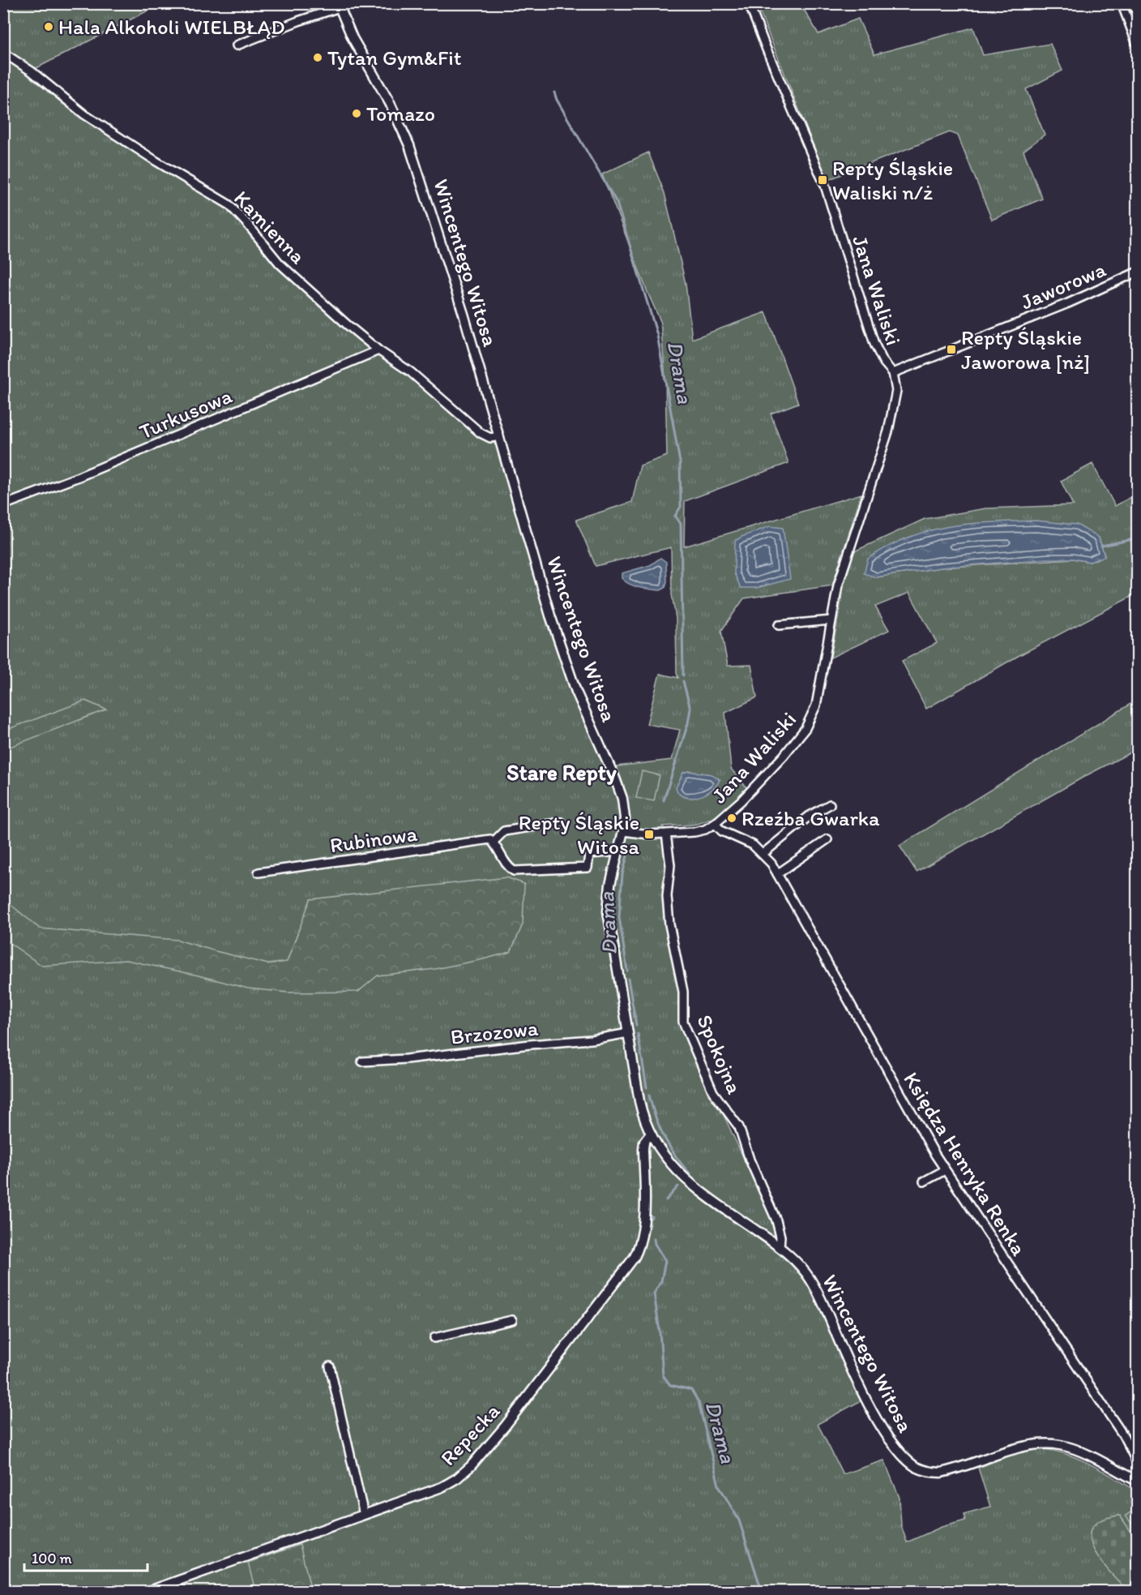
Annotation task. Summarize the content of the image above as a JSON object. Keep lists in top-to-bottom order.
{
  "streets": {
    "street": [
      "Kamienna",
      "Wincentego Witosa",
      "Jaworowa",
      "Jana Waliski",
      "Turkusowa",
      "Rubinowa",
      "Brzozowa",
      "Spokojna",
      "Księdza Henryka Renka",
      "Repecka"
    ]
  },
  "crossings": [
    ["Kamienna", "Wincentego Witosa"],
    ["Kamienna", "Turkusowa"],
    ["Wincentego Witosa", "Jana Waliski"],
    ["Wincentego Witosa", "Brzozowa"],
    ["Wincentego Witosa", "Spokojna"],
    ["Wincentego Witosa", "Repecka"],
    ["Jaworowa", "Jana Waliski"],
    ["Jana Waliski", "Spokojna"],
    ["Jana Waliski", "Księdza Henryka Renka"]
  ],
  "districts": ["Stare Repty"],
  "water": ["Drama"],
  "places": {
    "other": [
      "Hala Alkoholi WIELBŁĄD",
      "Tytan Gym&Fit",
      "Tomazo",
      "Rzeźba Gwarka"
    ],
    "transit": ["Repty Śląskie Waliski n/ż", "Repty Śląskie Jaworowa [nż]", "Repty Śląskie Witosa"]
  },
  "scale_bar": "100 m"
}
